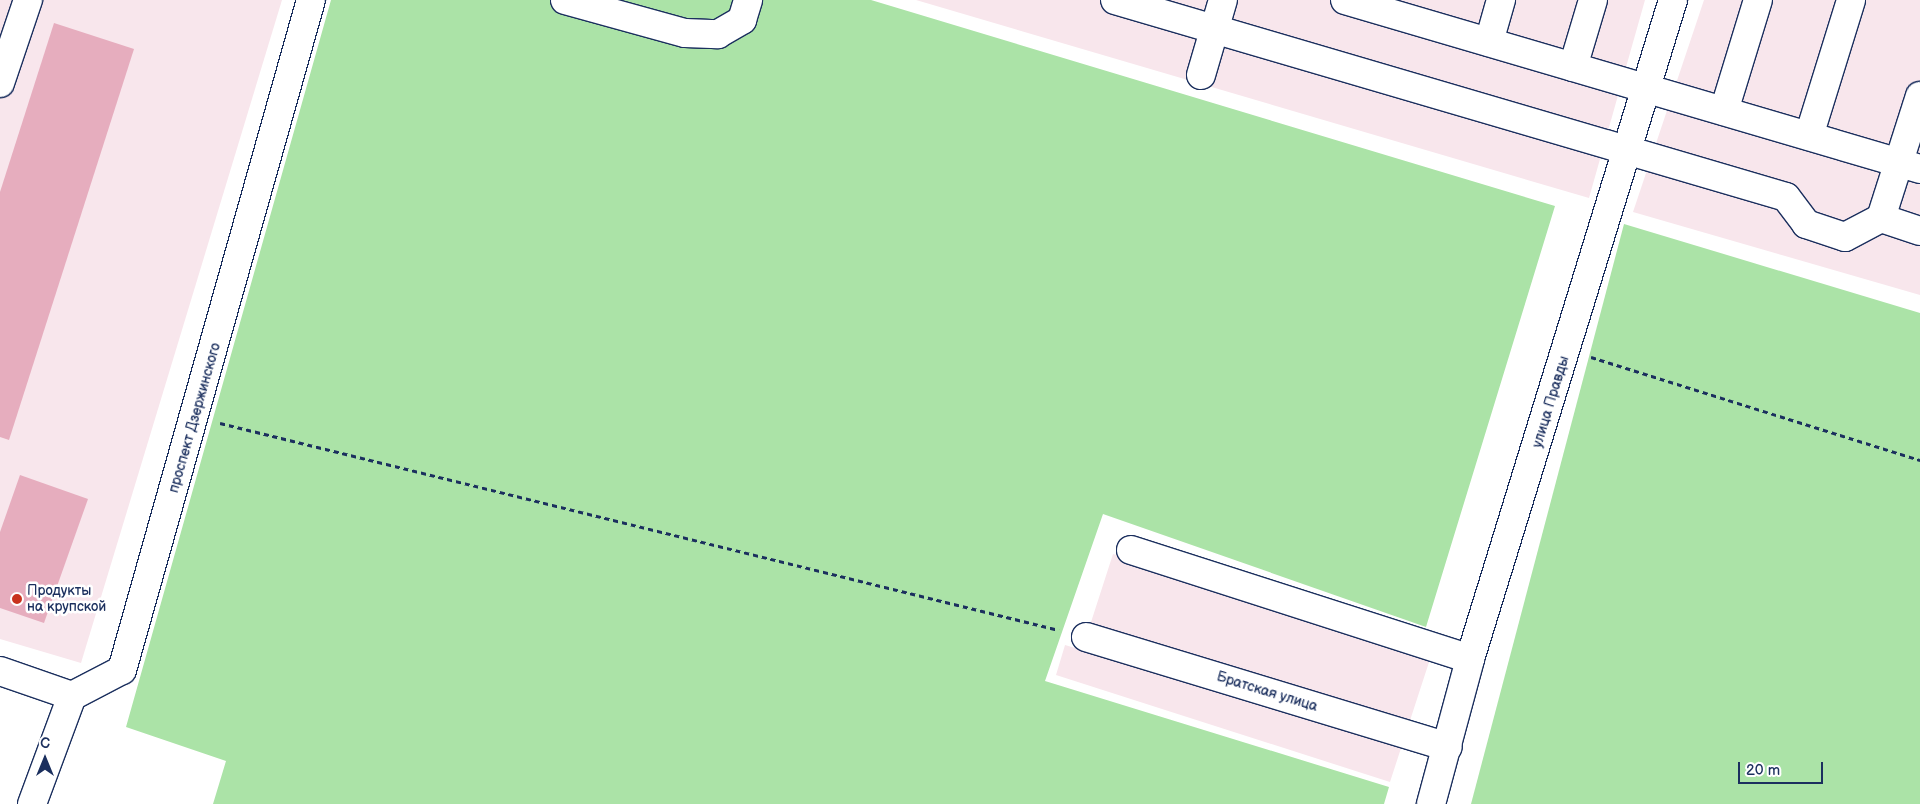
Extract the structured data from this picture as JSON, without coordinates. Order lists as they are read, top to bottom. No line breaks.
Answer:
{"streets":{"street":["улица Правды","проспект Дзержинского","Братская улица"]},"crossings":[["улица Правды","Братская улица"]],"places":["Продукты на крупской"],"scale_bar":"20 m","north":"top"}
